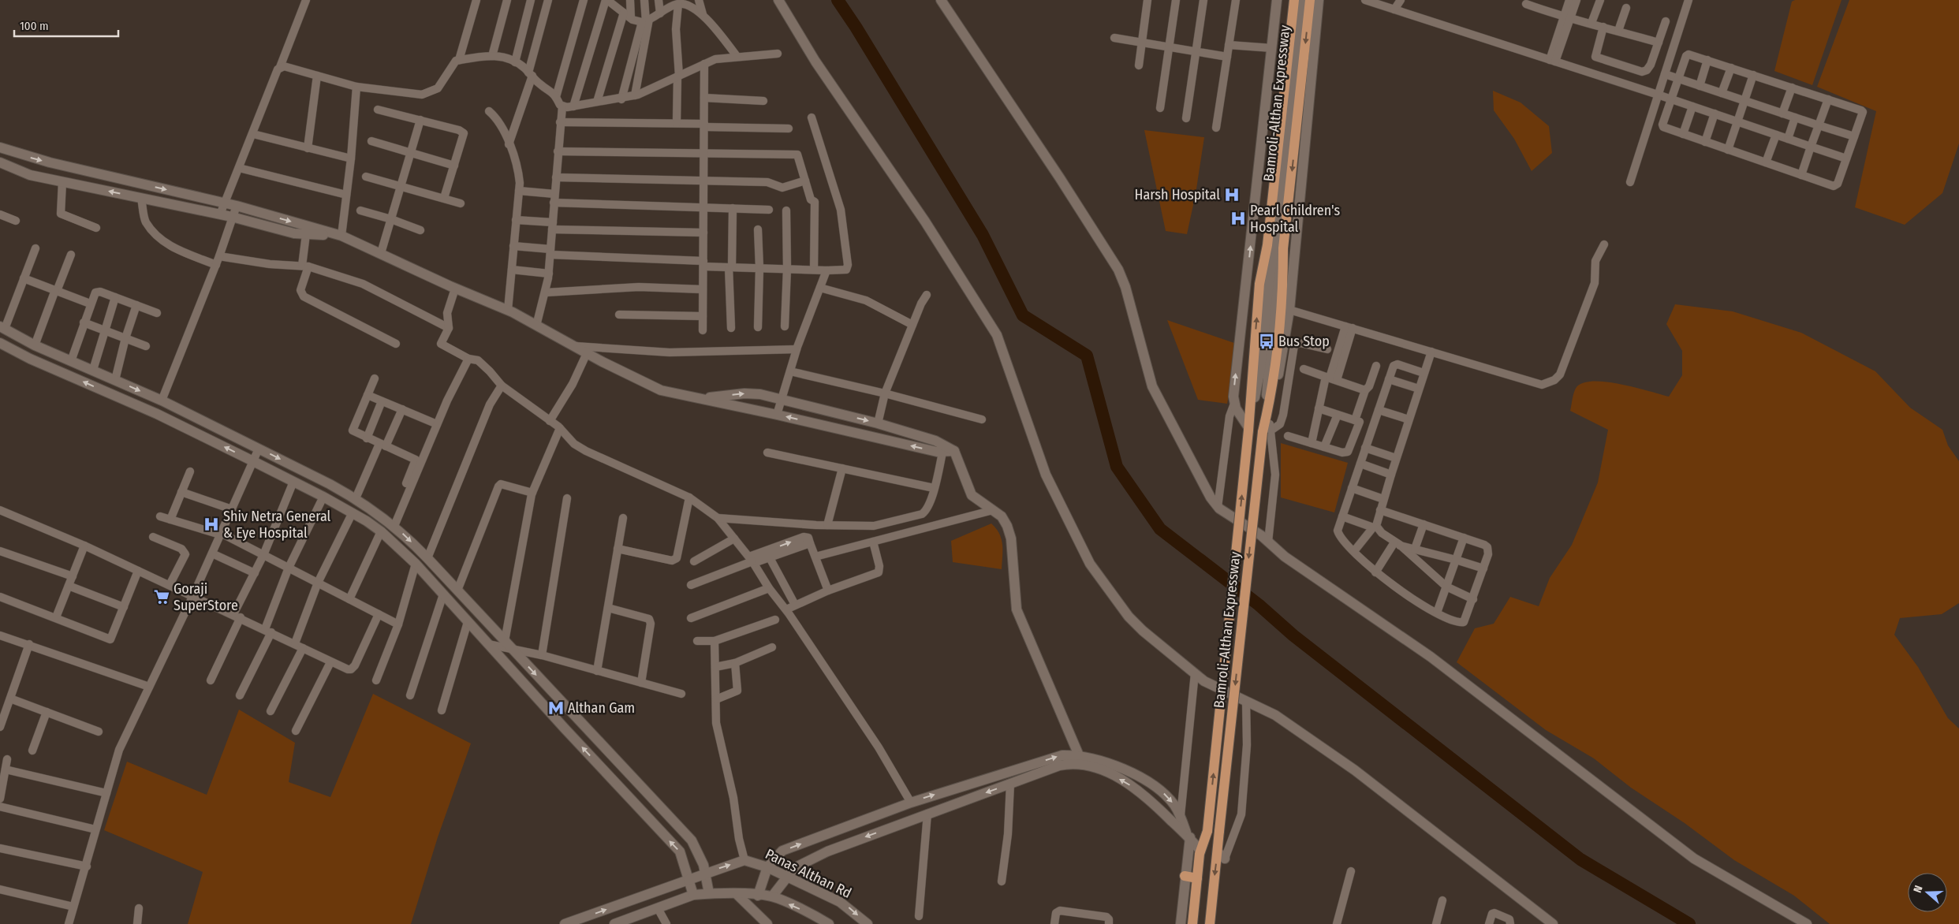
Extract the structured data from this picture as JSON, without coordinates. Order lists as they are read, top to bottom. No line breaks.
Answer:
{"streets":{"main road":["Bamroli-Althan Expressway"],"street":["Panas Althan Rd"]},"places":{"hospital":["Harsh Hospital","Pearl Children's Hospital","Shiv Netra General & Eye Hospital"],"bus stop":["Bus Stop"],"supermarket":["Goraji SuperStore"],"metro station":["Althan Gam"]},"scale_bar":"100 m","north":"left"}
